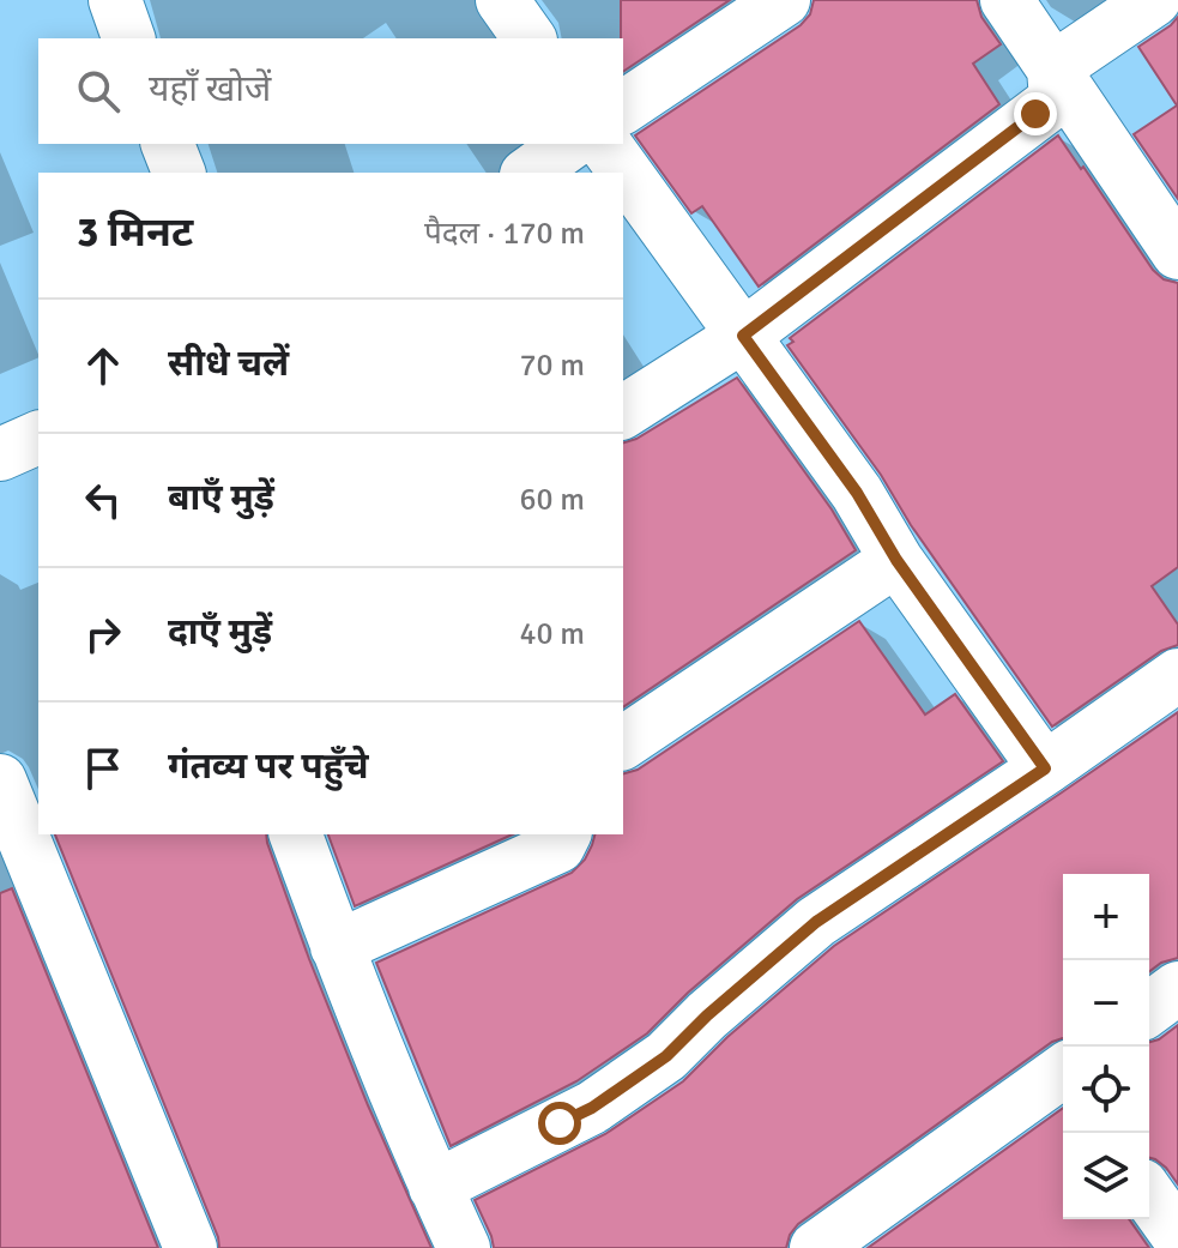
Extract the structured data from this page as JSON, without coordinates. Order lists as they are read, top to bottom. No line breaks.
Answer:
{"page":{"search":"यहाँ खोजें","heading":["3 मिनट","पैदल · 170 m"],"list":[["सीधे चलें","70 m"],["बाएँ मुड़ें","60 m"],["दाएँ मुड़ें","40 m"],"गंतव्य पर पहुँचे"],"map_buttons":["+","−"]}}
